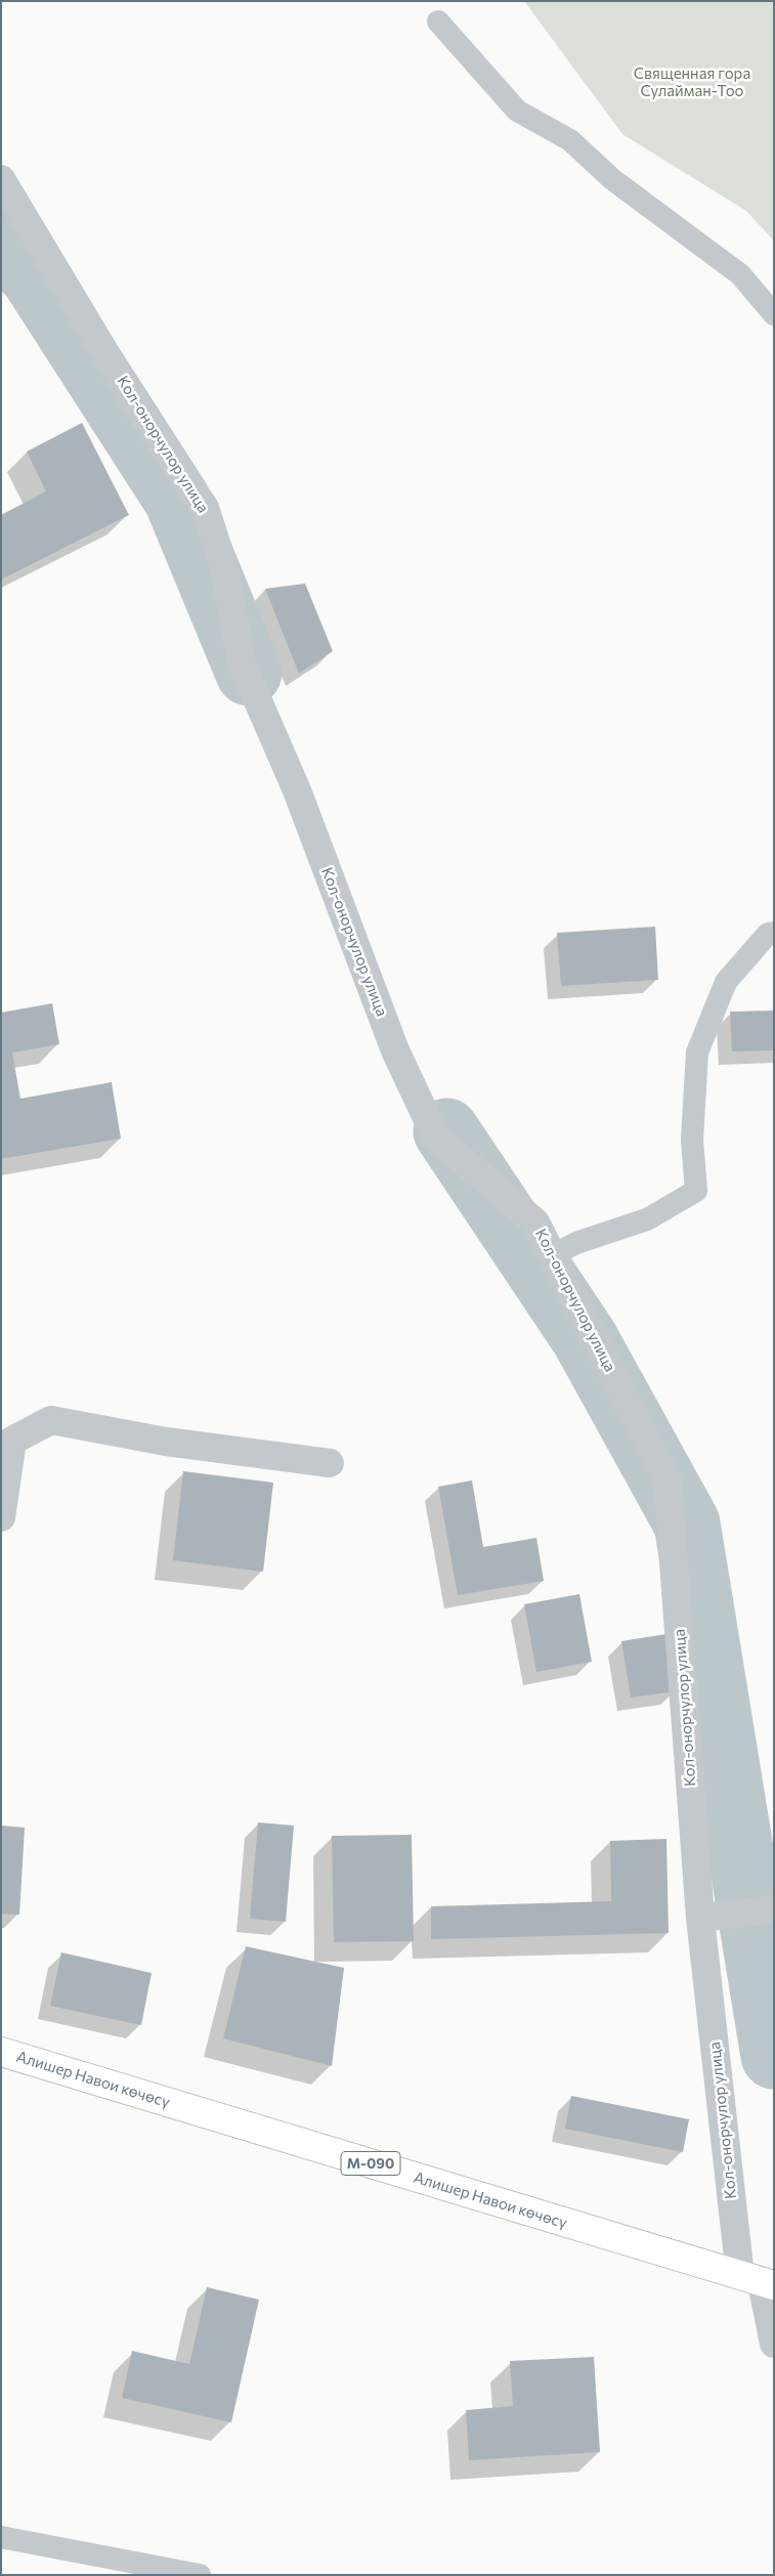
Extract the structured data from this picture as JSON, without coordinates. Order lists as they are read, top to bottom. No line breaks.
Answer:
{"streets":{"main road":["Алишер Навои көчөсү","М-090"],"street":["Кол-онорчулор улица"]},"crossings":[["Кол-онорчулор улица","Алишер Навои көчөсү"]],"parks":["Священная гора Сулайман-Тоо"]}
